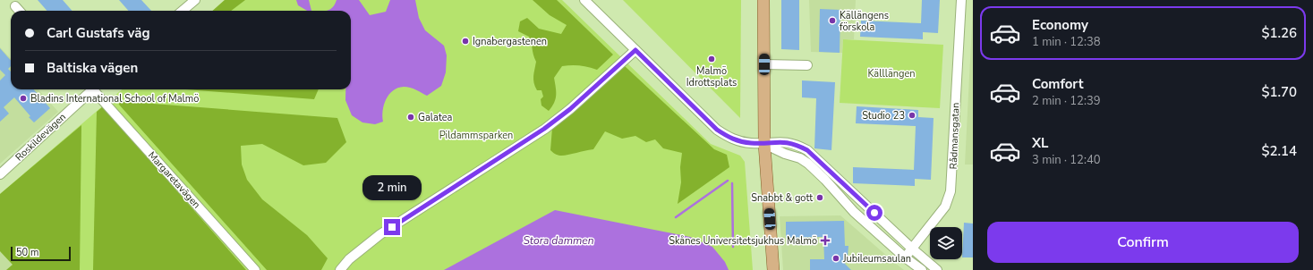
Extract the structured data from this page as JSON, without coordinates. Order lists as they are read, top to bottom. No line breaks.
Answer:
{"streets":{"street":["Rådmansgatan","Roskildevägen","Margaretavägen"]},"water":["Stora dammen"],"parks":["Källlängen","Pildammsparken"],"places":{"other":["Källängens förskola","Ignabergastenen","Malmö Idrottsplats","Bladins International School of Malmö","Studio 23","Galatea","Snabbt & gott","Jubileumsaulan"],"health":["Skånes Universitetsjukhus Malmö"]},"scale_bar":"50 m","page":{"list":[{"name":"Economy","note":"1 min · 12:38","value":"$1.26"},{"name":"Comfort","note":"2 min · 12:39","value":"$1.70"},{"name":"XL","note":"3 min · 12:40","value":"$2.14"}],"banner":["Carl Gustafs väg","Baltiska vägen"],"bubble":"2 min","buttons":"Confirm","scale":"50 m"}}
